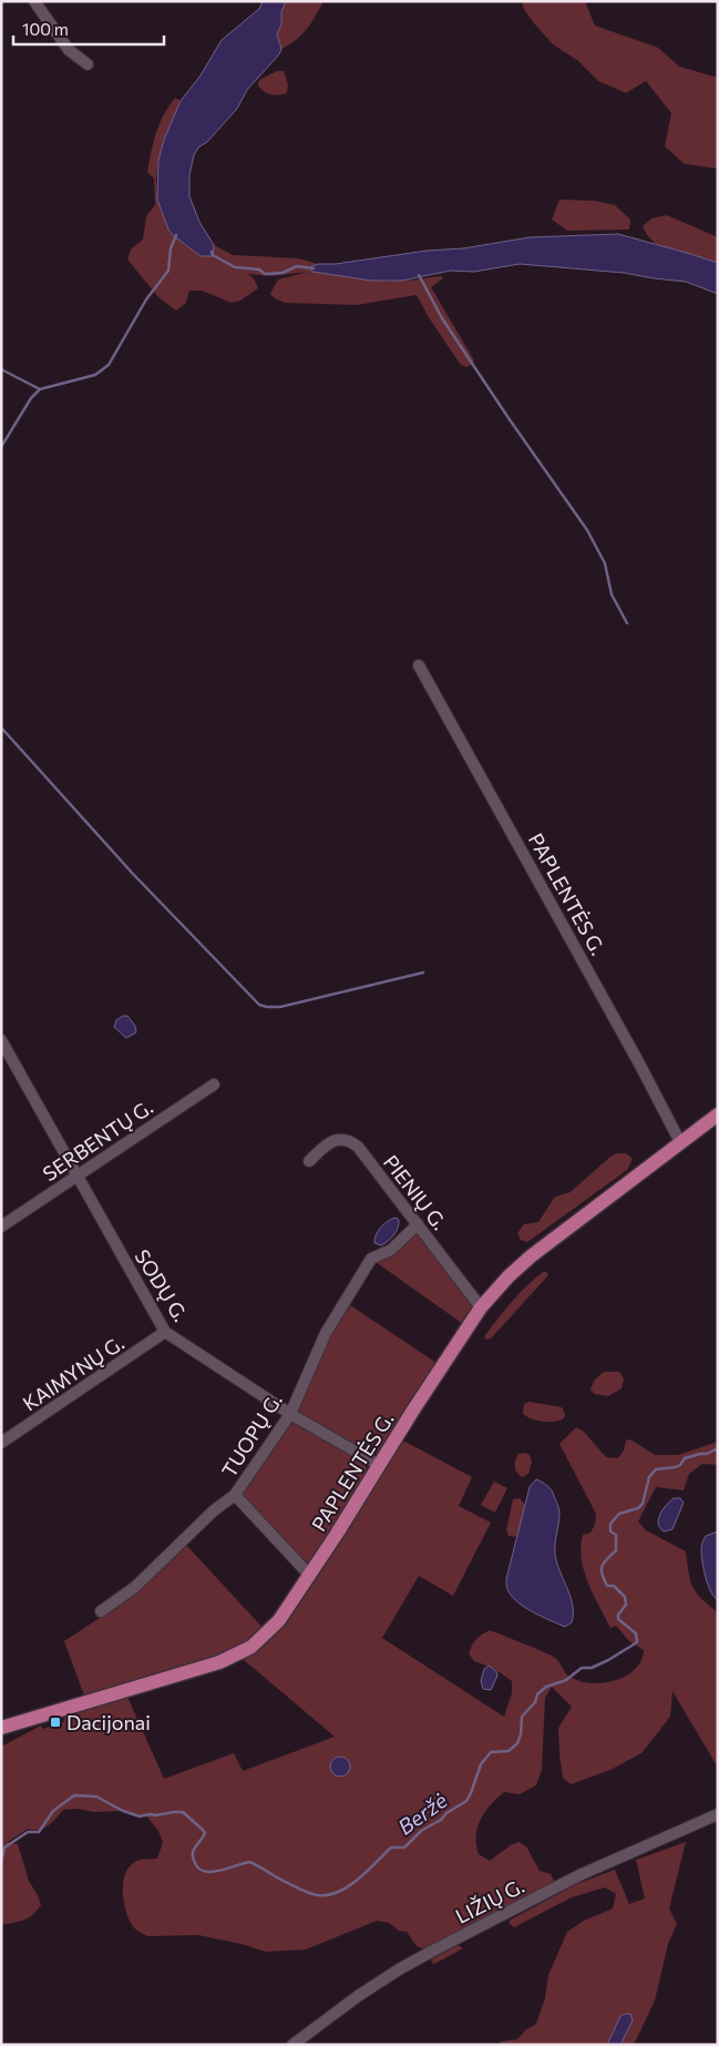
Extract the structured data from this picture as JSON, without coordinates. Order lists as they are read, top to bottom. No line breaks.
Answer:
{"streets":{"main road":["PAPLENTĖS G."],"street":["SERBENTŲ G.","PIENIŲ G.","SODŲ G.","KAIMYNŲ G.","TUOPŲ G.","LIŽIŲ G."]},"crossings":[["PAPLENTĖS G.","PIENIŲ G."],["PAPLENTĖS G.","SODŲ G."],["SERBENTŲ G.","SODŲ G."],["PIENIŲ G.","TUOPŲ G."],["SODŲ G.","KAIMYNŲ G."],["SODŲ G.","TUOPŲ G."]],"water":["Beržė"],"places":{"transit":["Dacijonai"]},"scale_bar":"100 m"}
